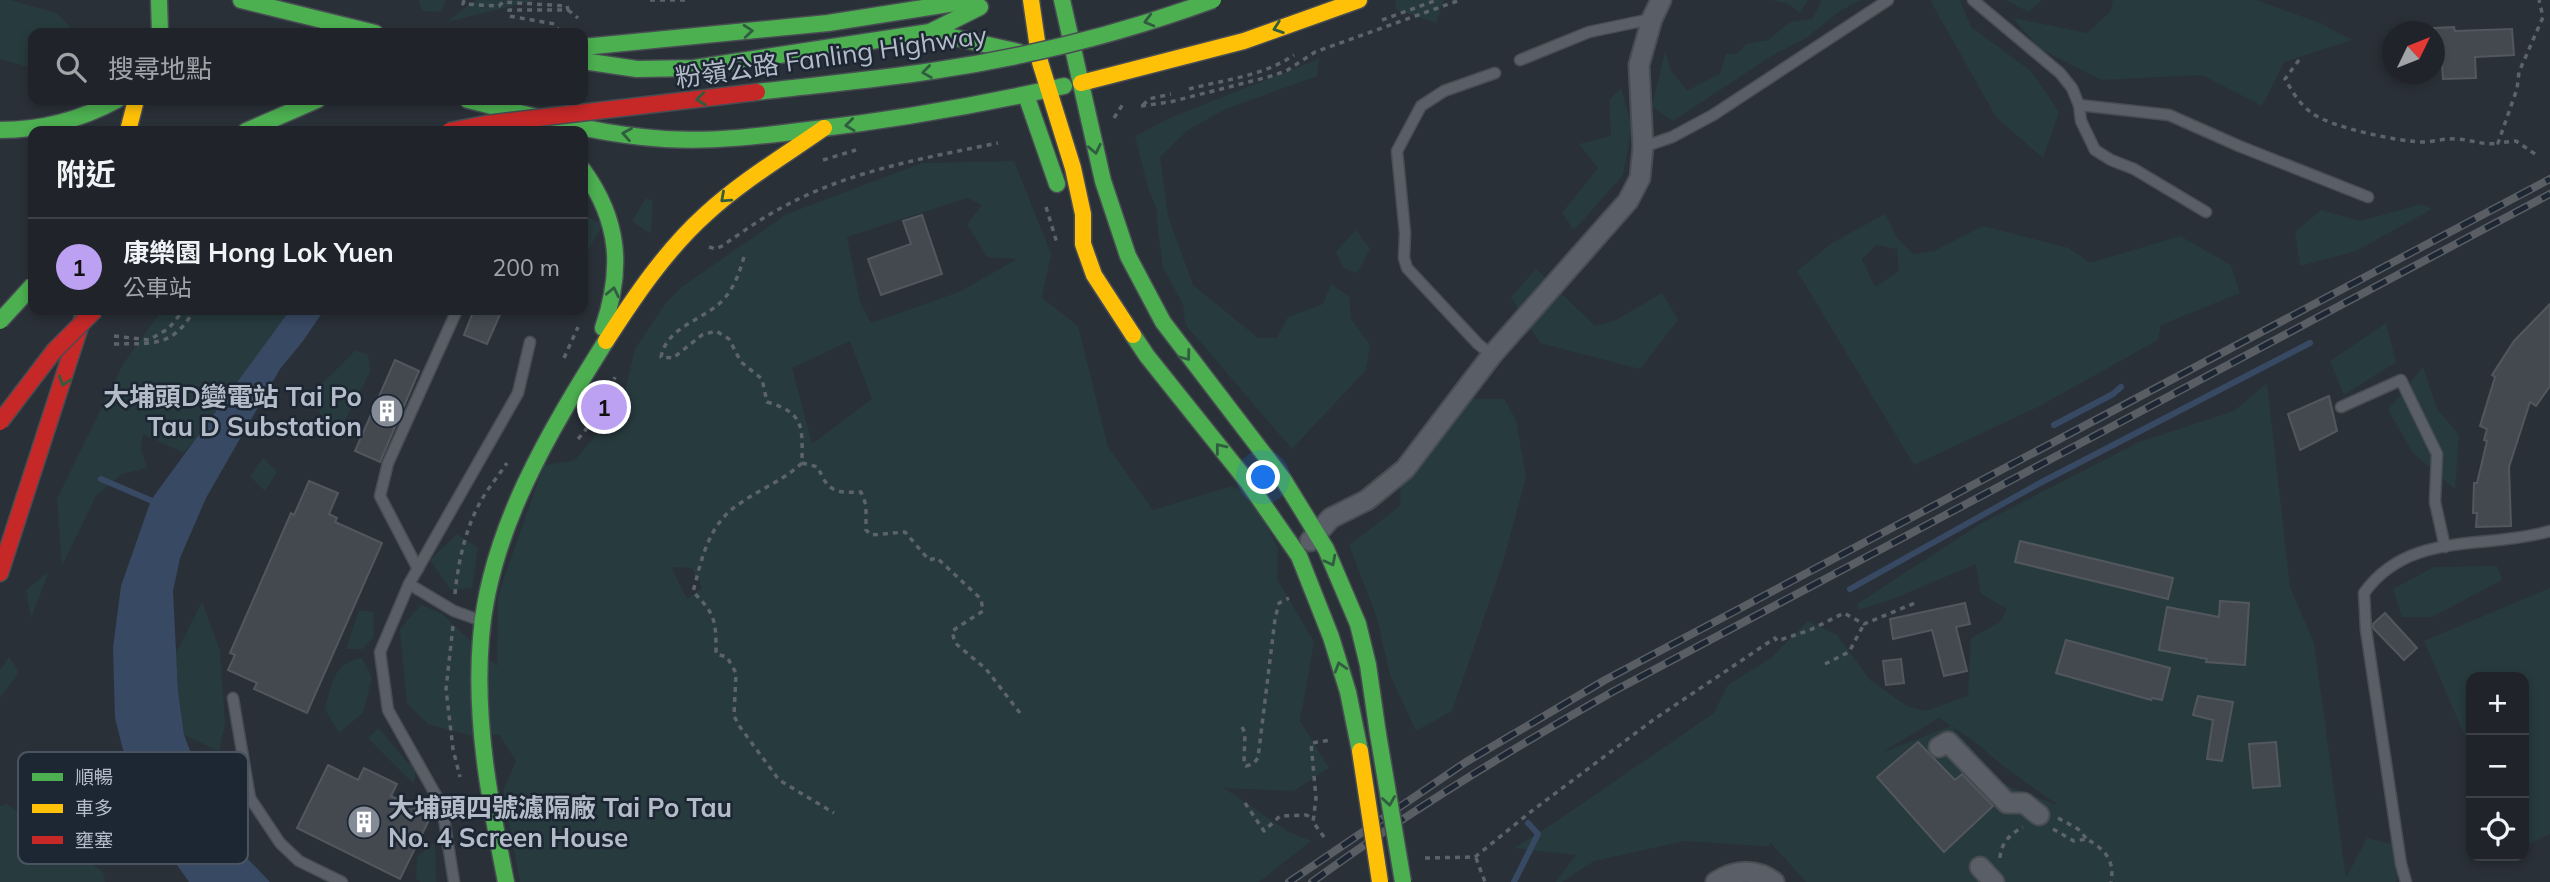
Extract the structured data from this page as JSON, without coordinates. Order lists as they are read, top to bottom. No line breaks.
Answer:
{"streets":{"main road":["粉嶺公路 Fanling Highway"]},"places":{"building":["大埔頭D變電站 Tai Po Tau D Substation","大埔頭四號濾隔廠 Tai Po Tau No. 4 Screen House"]},"legend":["順暢","車多","壅塞"],"north":"top right","page":{"search":"搜尋地點","heading":"附近","list":[{"mark":"1","name":"康樂園 Hong Lok Yuen","note":"公車站","value":"200 m"}],"pins":"1","map_buttons":["+","−"]}}
